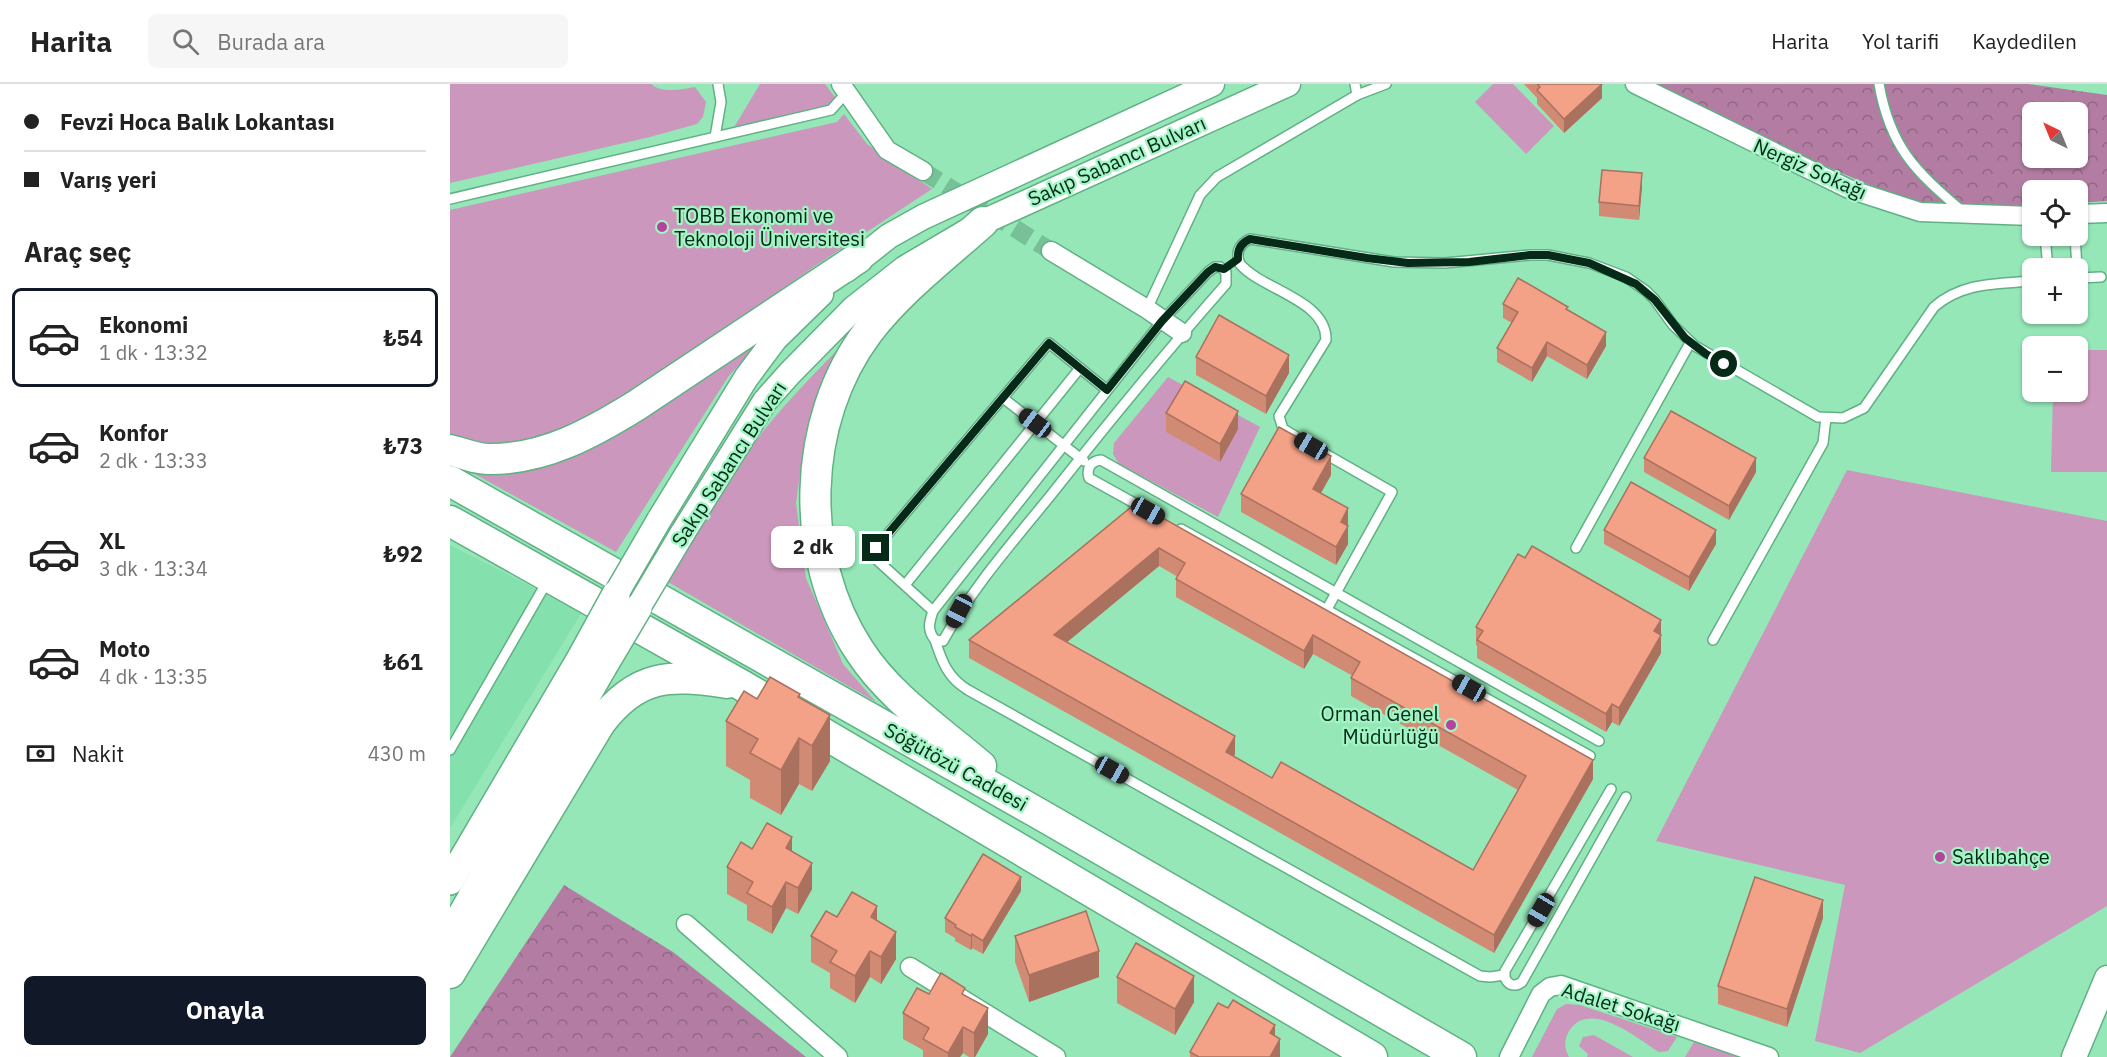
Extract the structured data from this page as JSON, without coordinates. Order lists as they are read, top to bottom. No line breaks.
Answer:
{"streets":{"main road":["Sakıp Sabancı Bulvarı","Söğütözü Caddesi"],"street":["Nergiz Sokağı","Adalet Sokağı"]},"places":["TOBB Ekonomi ve Teknoloji Üniversitesi","Orman Genel Müdürlüğü","Saklıbahçe"],"north":"top left","page":{"header":"Harita","search":"Burada ara","nav":["Harita","Yol tarifi","Kaydedilen"],"banner":["Fevzi Hoca Balık Lokantası","Varış yeri"],"map_buttons":["+","−"],"heading":"Araç seç","list":[{"name":"Ekonomi","note":"1 dk · 13:32","value":"₺54"},{"name":"Konfor","note":"2 dk · 13:33","value":"₺73"},{"name":"XL","note":"3 dk · 13:34","value":"₺92"},{"name":"Moto","note":"4 dk · 13:35","value":"₺61"}],"bubble":"2 dk","pay":["Nakit","430 m"],"buttons":"Onayla"}}
